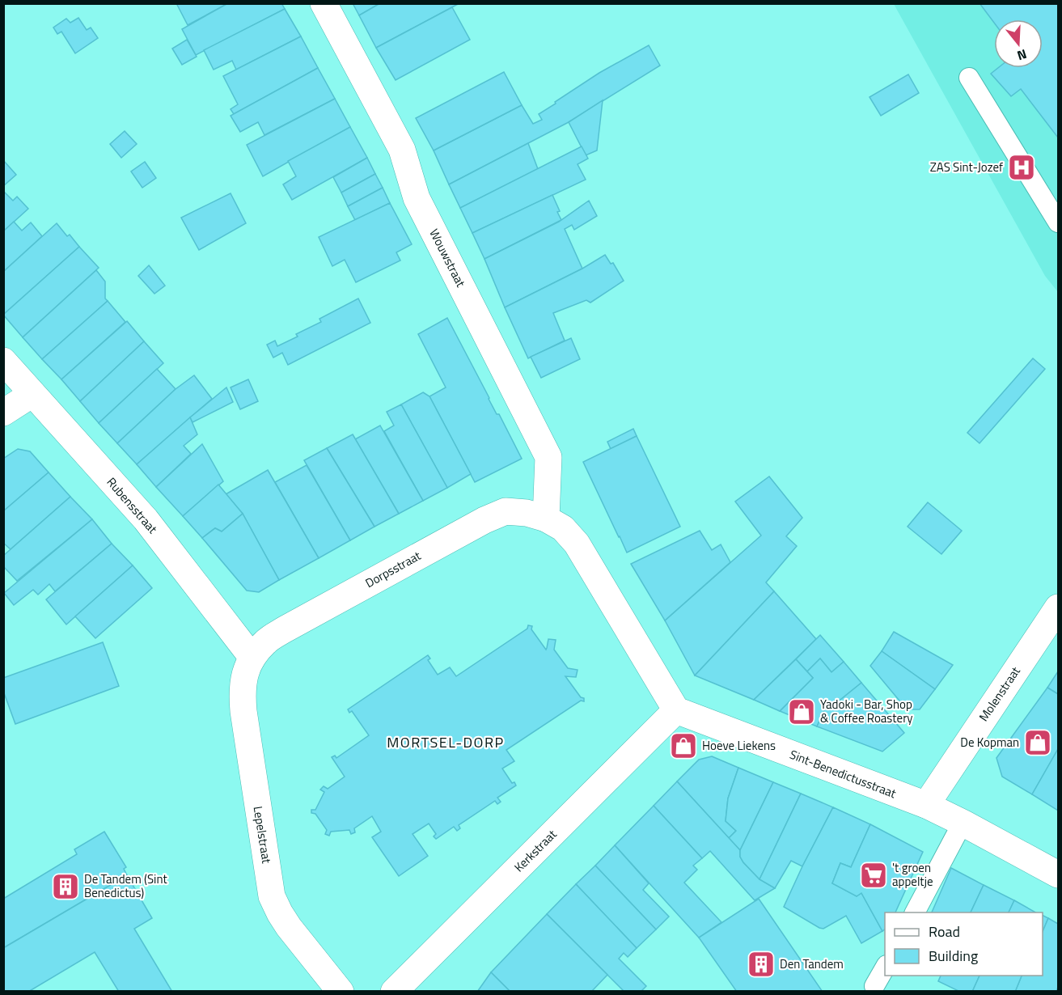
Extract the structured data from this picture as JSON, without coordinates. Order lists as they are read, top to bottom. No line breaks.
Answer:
{"streets":{"street":["Wouwstraat","Rubensstraat","Dorpsstraat","Molenstraat","Sint-Benedictusstraat","Lepelstraat","Kerkstraat"]},"crossings":[["Wouwstraat","Dorpsstraat"],["Rubensstraat","Dorpsstraat"],["Rubensstraat","Lepelstraat"],["Dorpsstraat","Lepelstraat"],["Molenstraat","Sint-Benedictusstraat"],["Sint-Benedictusstraat","Kerkstraat"]],"districts":["MORTSEL-DORP"],"places":{"hospital":["ZAS Sint-Jozef"],"shop":["Yadoki - Bar, Shop & Coffee Roastery","De Kopman","Hoeve Liekens"],"supermarket":["'t groen appeltje"],"building":["De Tandem (Sint Benedictus)","Den Tandem"]},"legend":["Road","Building"],"north":"bottom"}
